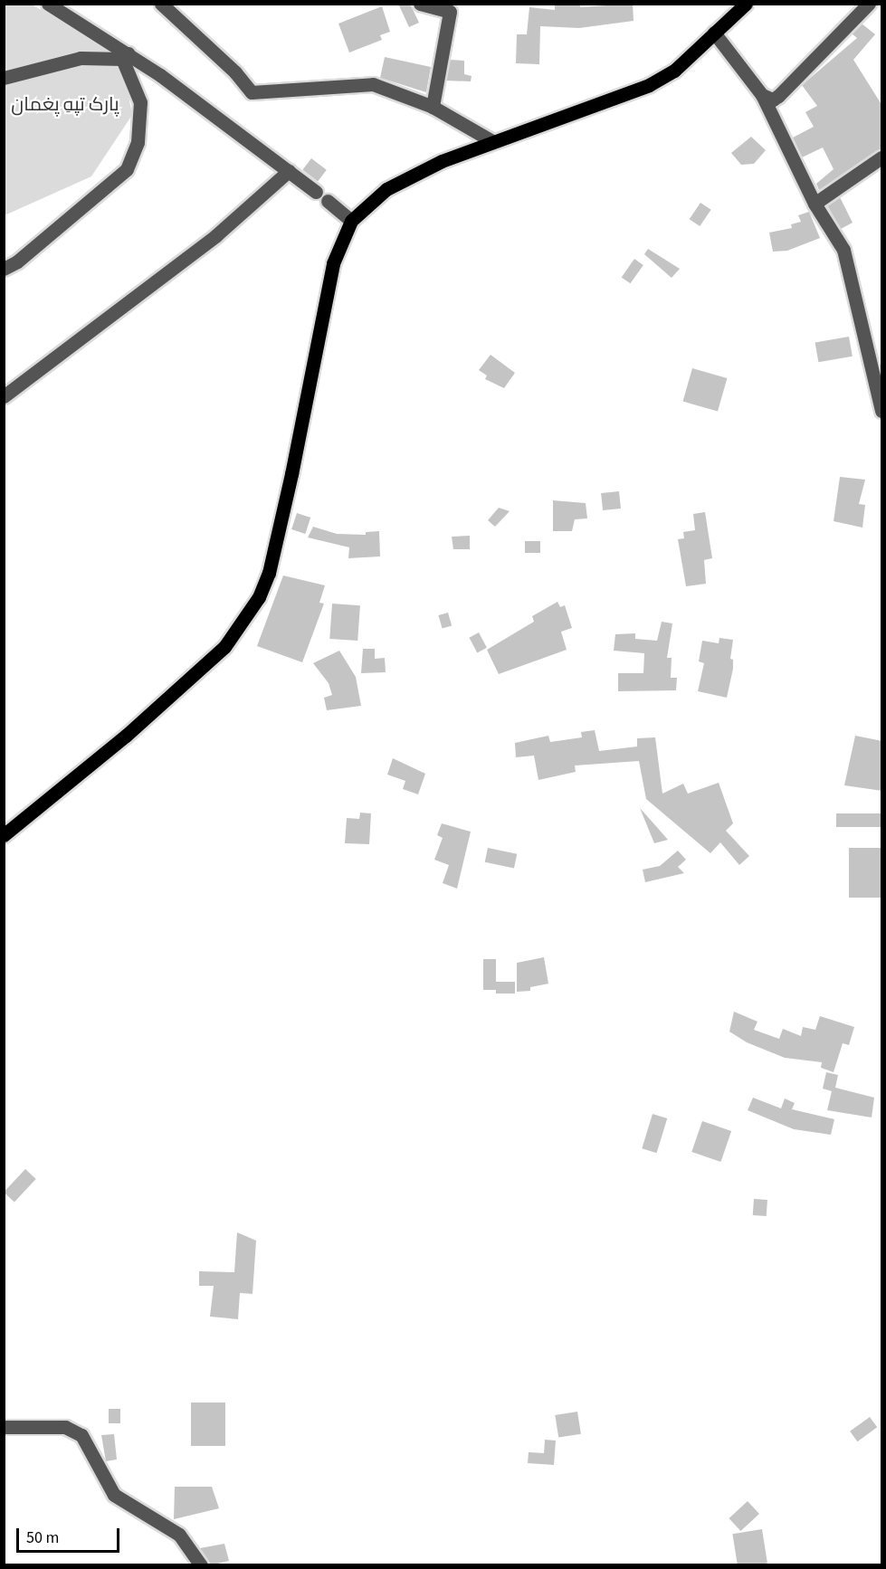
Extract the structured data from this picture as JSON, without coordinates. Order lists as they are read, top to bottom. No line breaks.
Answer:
{"parks":["پارک تپهِ پغمان"],"scale_bar":"50 m"}
